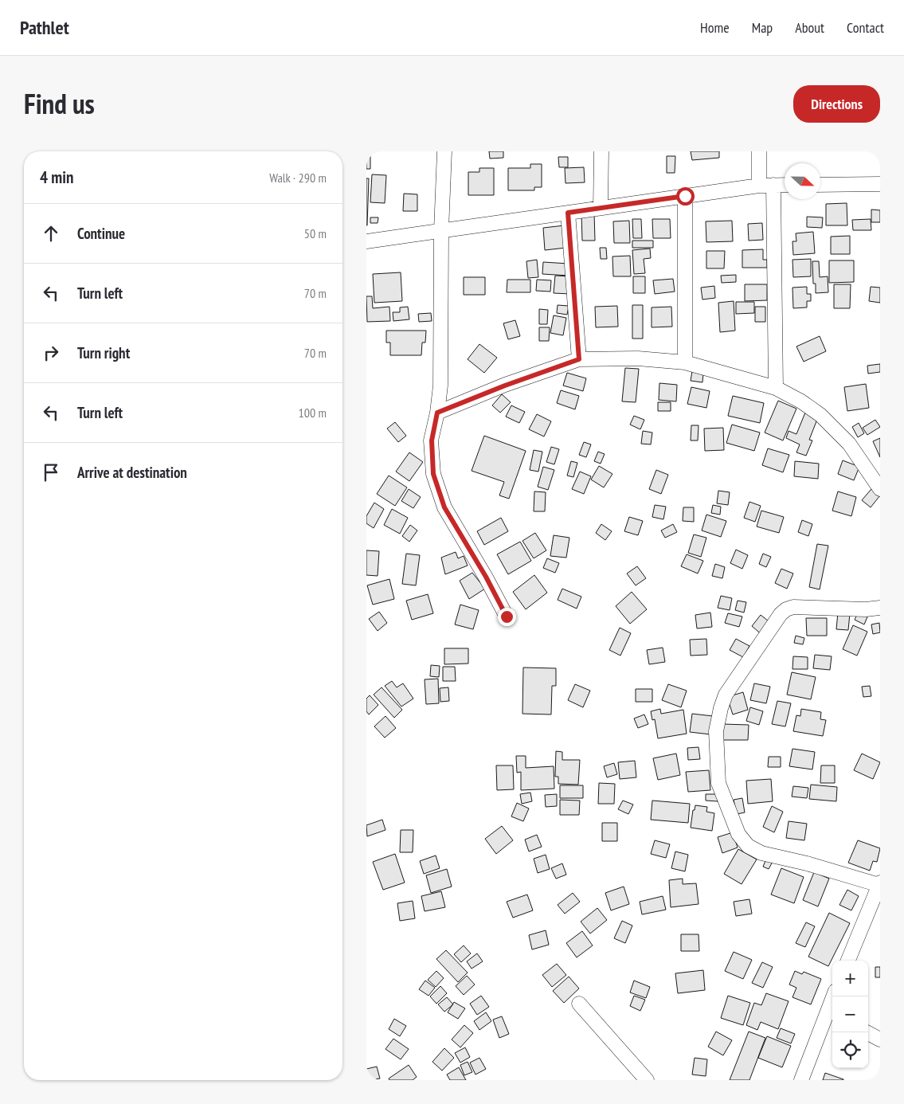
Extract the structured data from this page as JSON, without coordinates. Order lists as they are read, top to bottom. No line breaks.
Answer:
{"north":"right","page":{"header":"Pathlet","nav":["Home","Map","About","Contact"],"title":"Find us","buttons":"Directions","heading":["4 min","Walk · 290 m"],"list":[["Continue","50 m"],["Turn left","70 m"],["Turn right","70 m"],["Turn left","100 m"],"Arrive at destination"],"map_buttons":["+","−"]}}
